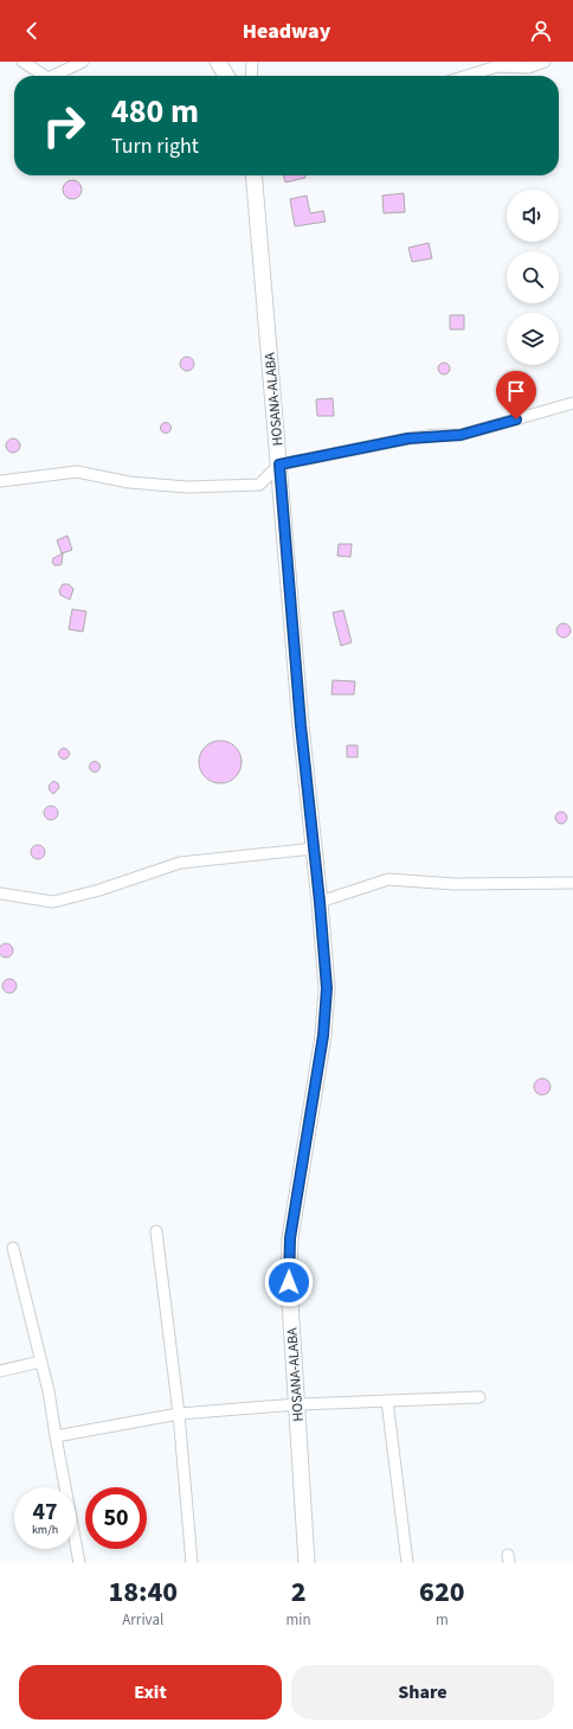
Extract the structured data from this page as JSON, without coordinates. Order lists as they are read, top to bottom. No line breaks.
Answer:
{"streets":{"main road":["HOSANA-ALABA"]},"page":{"header":"Headway","turn":["480 m","Turn right"],"speed":"47 km/h","limit":"50","eta":["18:40","Arrival","2","min","620","m"],"buttons":["Exit","Share"]}}
